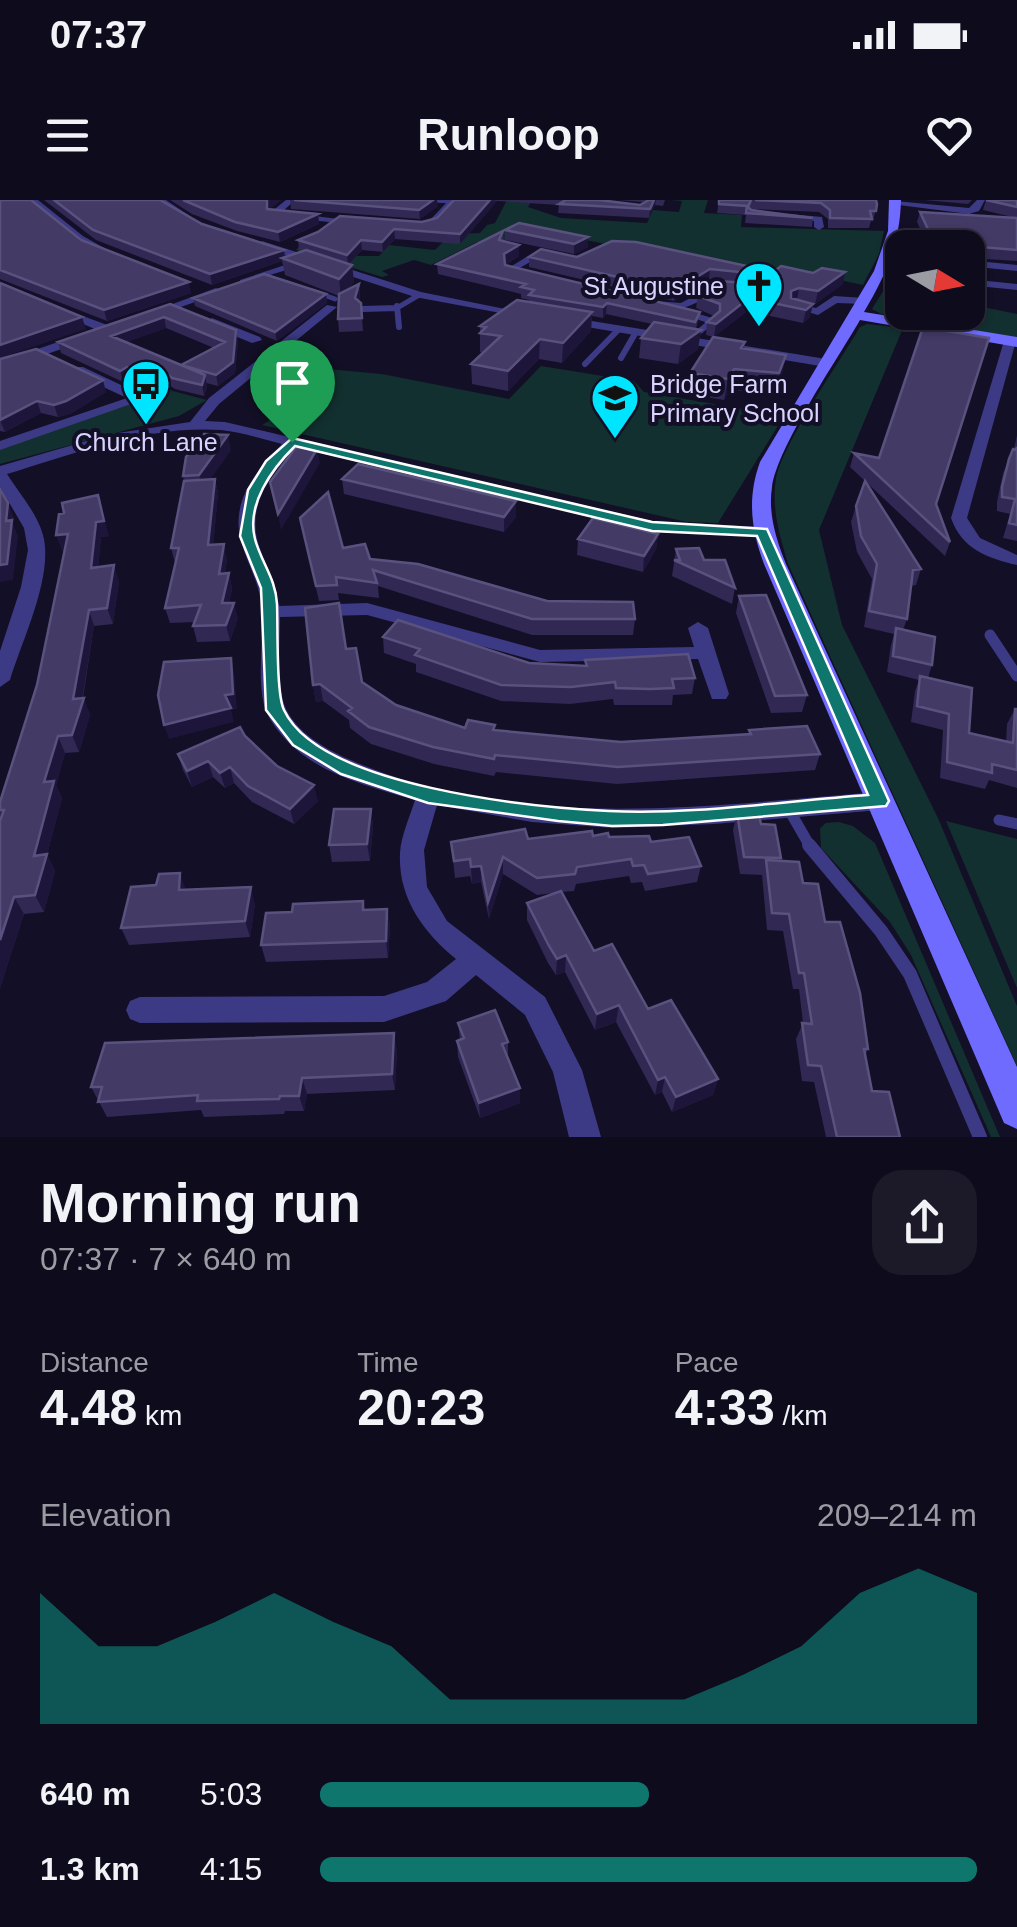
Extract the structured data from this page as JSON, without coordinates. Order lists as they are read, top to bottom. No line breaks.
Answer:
{"places":{"church":["St Augustine"],"bus stop":["Church Lane"],"school or university":["Bridge Farm Primary School"]},"north":"right","page":{"status":"07:37","header":"Runloop","heading":["Morning run","07:37 · 7 × 640 m"],"stats":[["Distance","4.48 km"],["Time","20:23"],["Pace","4:33 /km"]],"chart":["Elevation","209–214 m"],"list":[{"name":"640 m","note":"5:03"},{"name":"1.3 km","note":"4:15"}]}}
